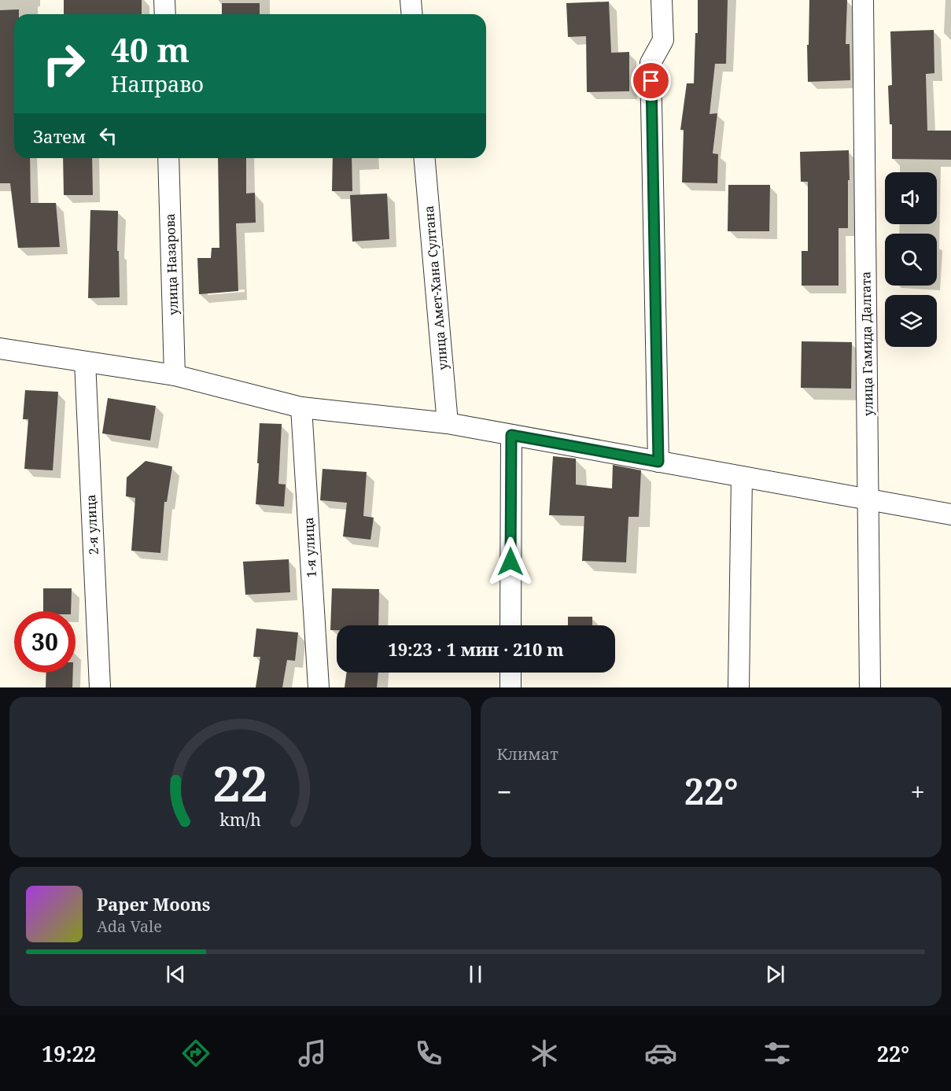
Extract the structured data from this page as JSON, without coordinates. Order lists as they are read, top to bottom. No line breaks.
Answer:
{"streets":{"street":["улица Назарова","улица Амет-Хана Султана","улица Гамида Далгата","2-я улица","1-я улица"]},"page":{"turn":["40 m","Направо"],"then":"Затем","limit":"30","trip":"19:23 · 1 мин · 210 m","tile":"Климат","heat":["−","22°","+"],"song":["Paper Moons","Ada Vale"],"tabs":["19:22","22°"],"gauge":["22","km/h"]}}
